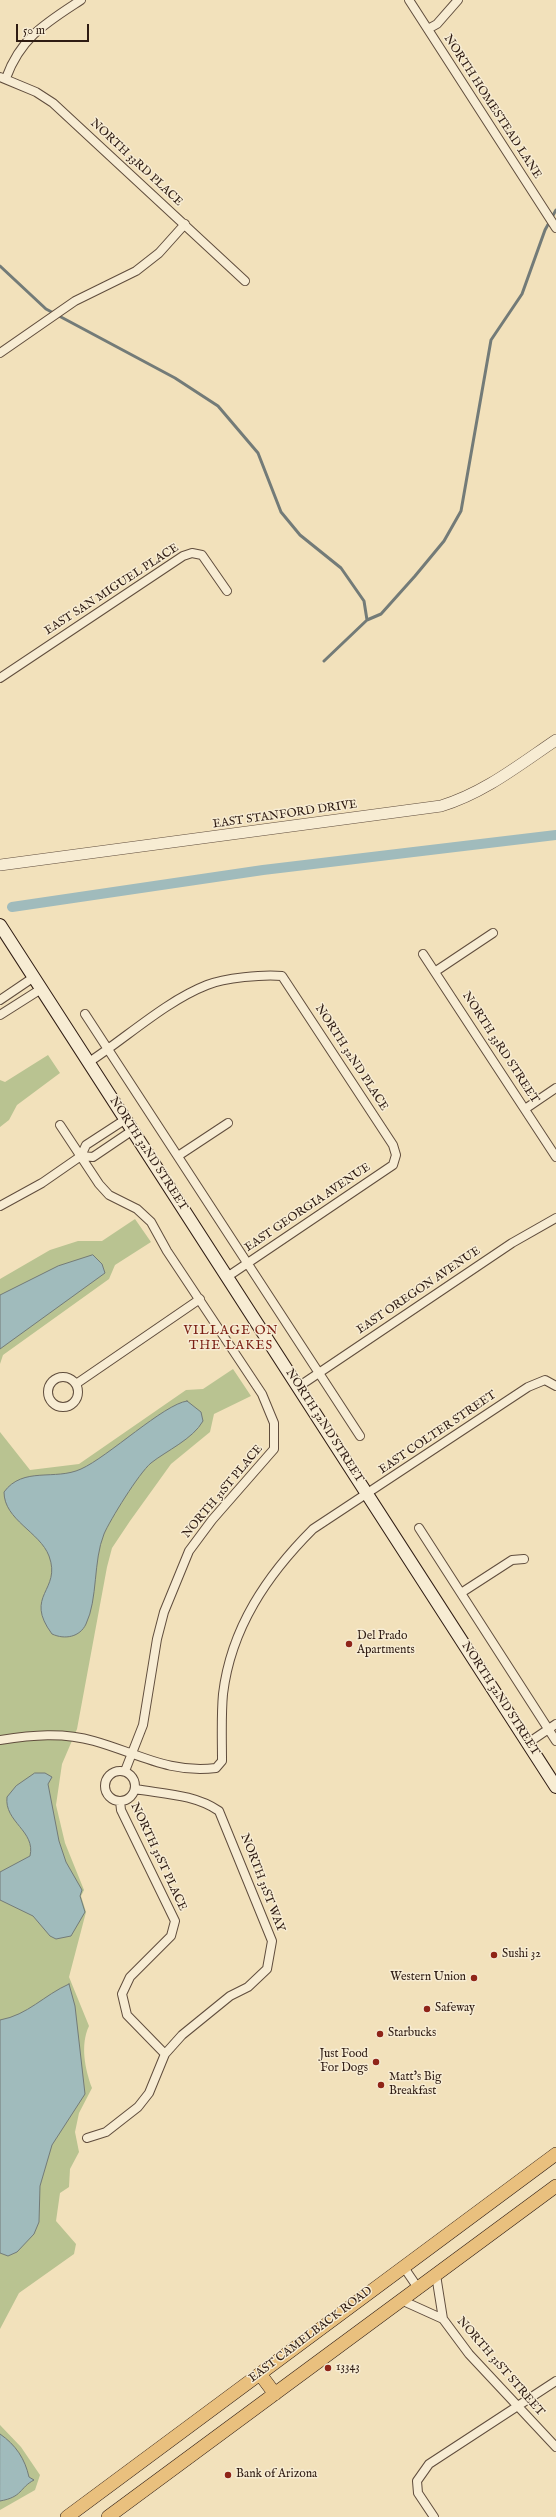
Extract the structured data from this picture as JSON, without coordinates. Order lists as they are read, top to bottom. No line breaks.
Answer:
{"streets":{"main road":["NORTH 32ND STREET","EAST CAMELBACK ROAD"],"street":["NORTH HOMESTEAD LANE","NORTH 33RD PLACE","EAST SAN MIGUEL PLACE","EAST STANFORD DRIVE","NORTH 33RD STREET","NORTH 32ND PLACE","EAST GEORGIA AVENUE","EAST OREGON AVENUE","EAST COLTER STREET","NORTH 31ST PLACE","NORTH 31ST WAY","NORTH 31ST STREET"]},"crossings":[["NORTH 32ND PLACE","NORTH 32ND STREET"],["NORTH 32ND PLACE","EAST GEORGIA AVENUE"],["NORTH 32ND STREET","EAST GEORGIA AVENUE"],["NORTH 32ND STREET","EAST OREGON AVENUE"],["NORTH 32ND STREET","EAST COLTER STREET"],["EAST COLTER STREET","NORTH 31ST PLACE"],["NORTH 31ST PLACE","NORTH 31ST WAY"],["EAST CAMELBACK ROAD","NORTH 31ST STREET"]],"districts":["VILLAGE ON THE LAKES"],"places":["Del Prado Apartments","Sushi 32","Western Union","Safeway","Starbucks","Just Food For Dogs","Matt's Big Breakfast","13343","Bank of Arizona"],"scale_bar":"50 m"}
